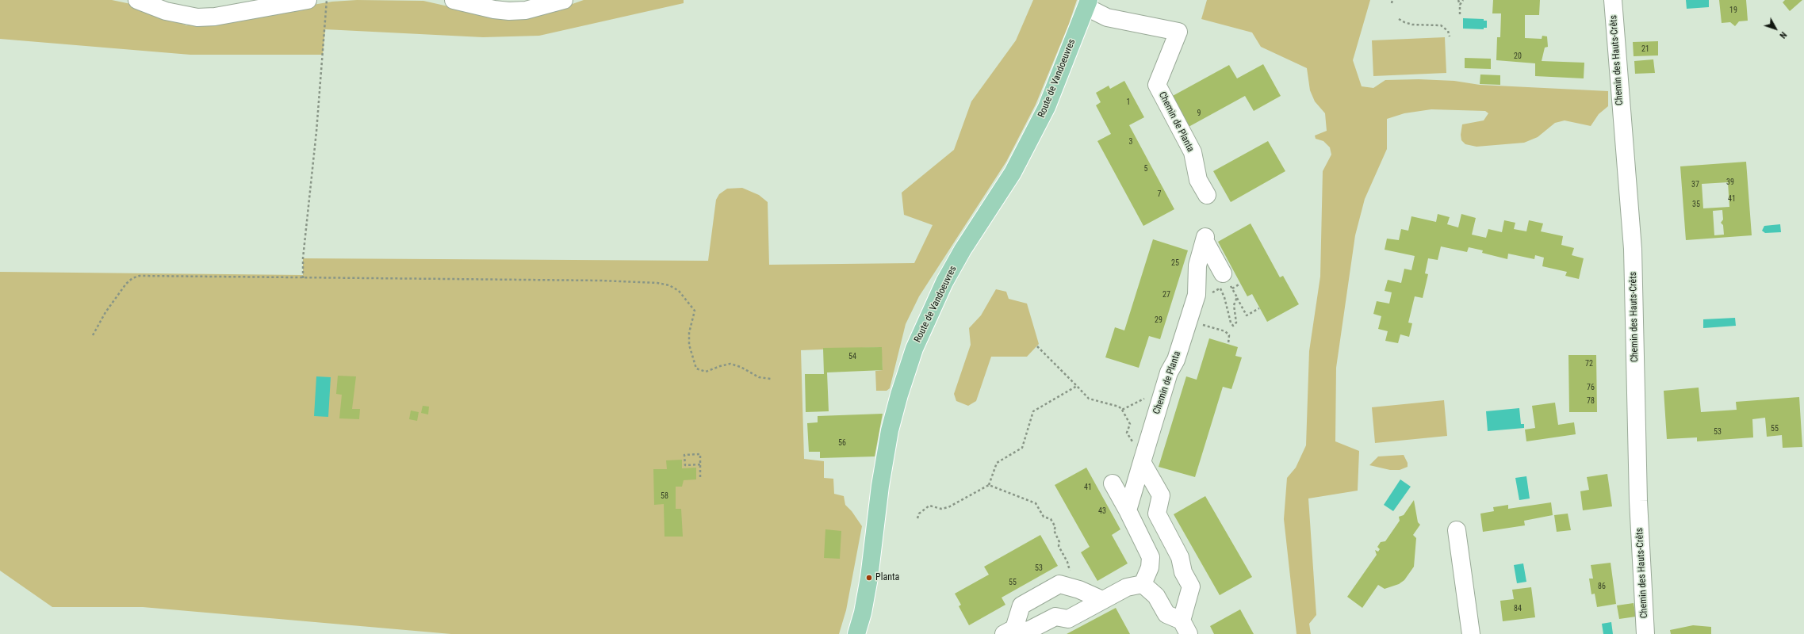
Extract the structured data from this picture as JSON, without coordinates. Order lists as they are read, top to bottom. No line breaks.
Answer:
{"streets":{"main road":["Route de Vandoeuvres"],"street":["Chemin des Hauts-Crêts","Chemin de Planta"]},"crossings":[["Route de Vandoeuvres","Chemin de Planta"]],"places":["Planta"],"house_numbers":["19","21","20","1","9","3","5","39","37","7","41","35","25","27","29","54","72","76","78","55","53","56","41","58","43","53","55","86","84"],"north":"bottom right"}
